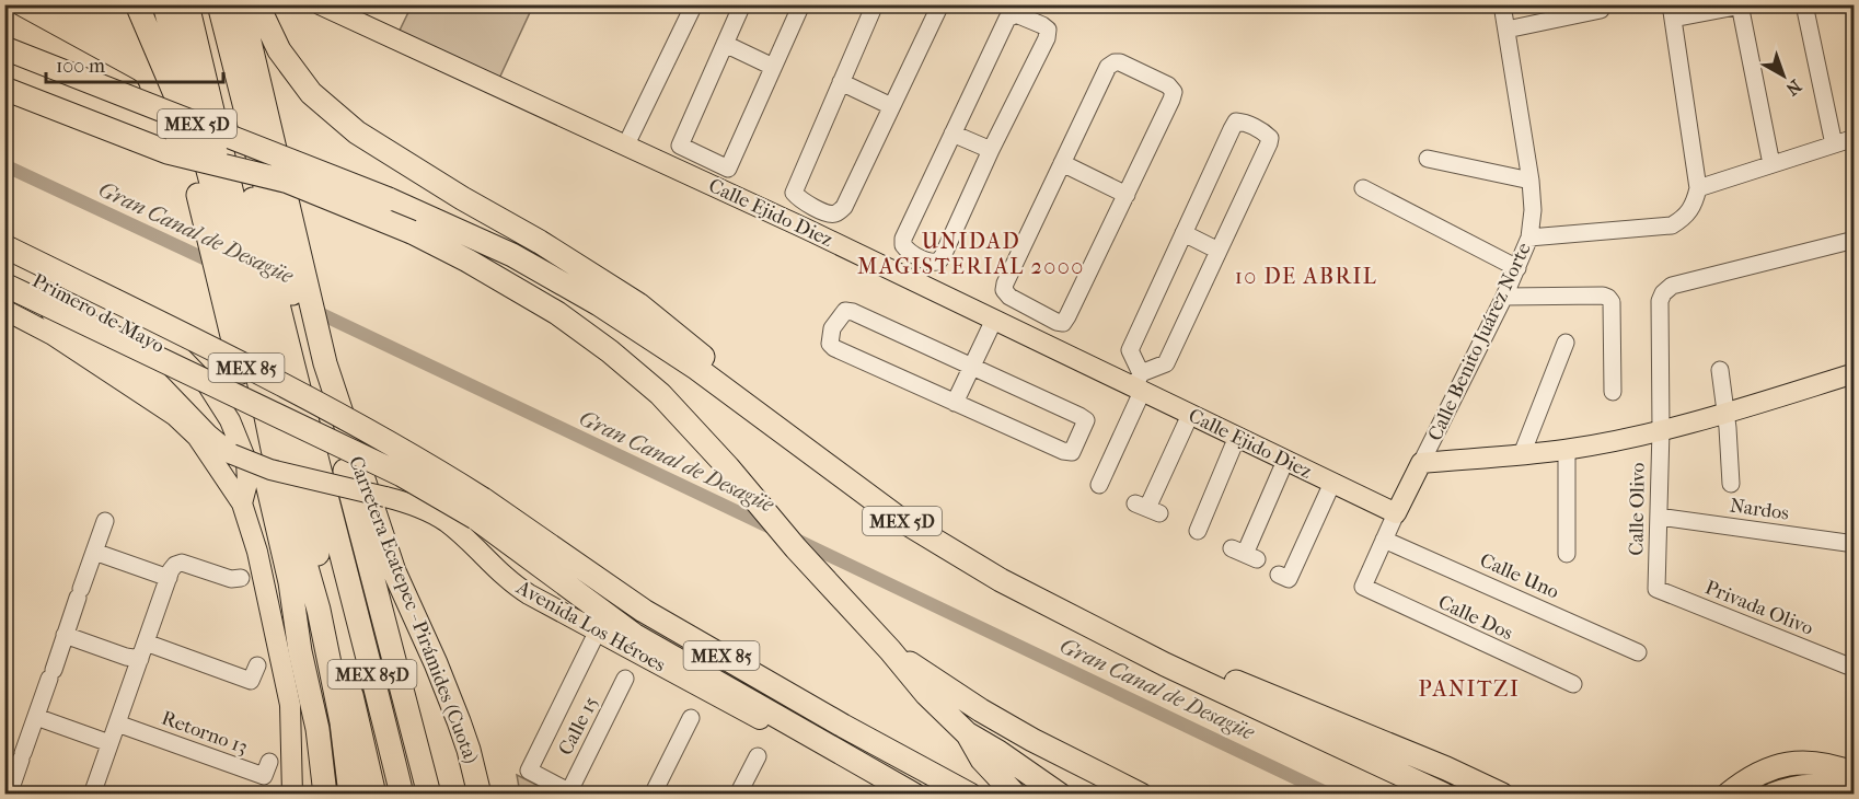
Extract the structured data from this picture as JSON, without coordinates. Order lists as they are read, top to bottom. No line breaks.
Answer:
{"streets":{"highway":["MEX 5D","MEX 85","Carretera Ecatepec - Pirámides (Cuota)","MEX 85D"],"main road":["Calle Ejido Diez","Primero de Mayo","Calle Benito Juárez Norte","Avenida Los Héroes"],"street":["Calle Olivo","Nardos","Calle Uno","Privada Olivo","Calle Dos","Calle 15","Retorno 13"]},"crossings":[["MEX 5D","Carretera Ecatepec - Pirámides (Cuota)"],["Calle Ejido Diez","Calle Benito Juárez Norte"],["Calle Benito Juárez Norte","Calle Uno"],["Calle Benito Juárez Norte","Calle Dos"],["Calle Olivo","Nardos"],["Calle Olivo","Privada Olivo"],["Carretera Ecatepec - Pirámides (Cuota)","MEX 85D"]],"districts":["UNIDAD MAGISTERIAL 2000","10 DE ABRIL","PANITZI"],"water":["Gran Canal de Desagüe"],"scale_bar":"100 m","north":"bottom right"}
